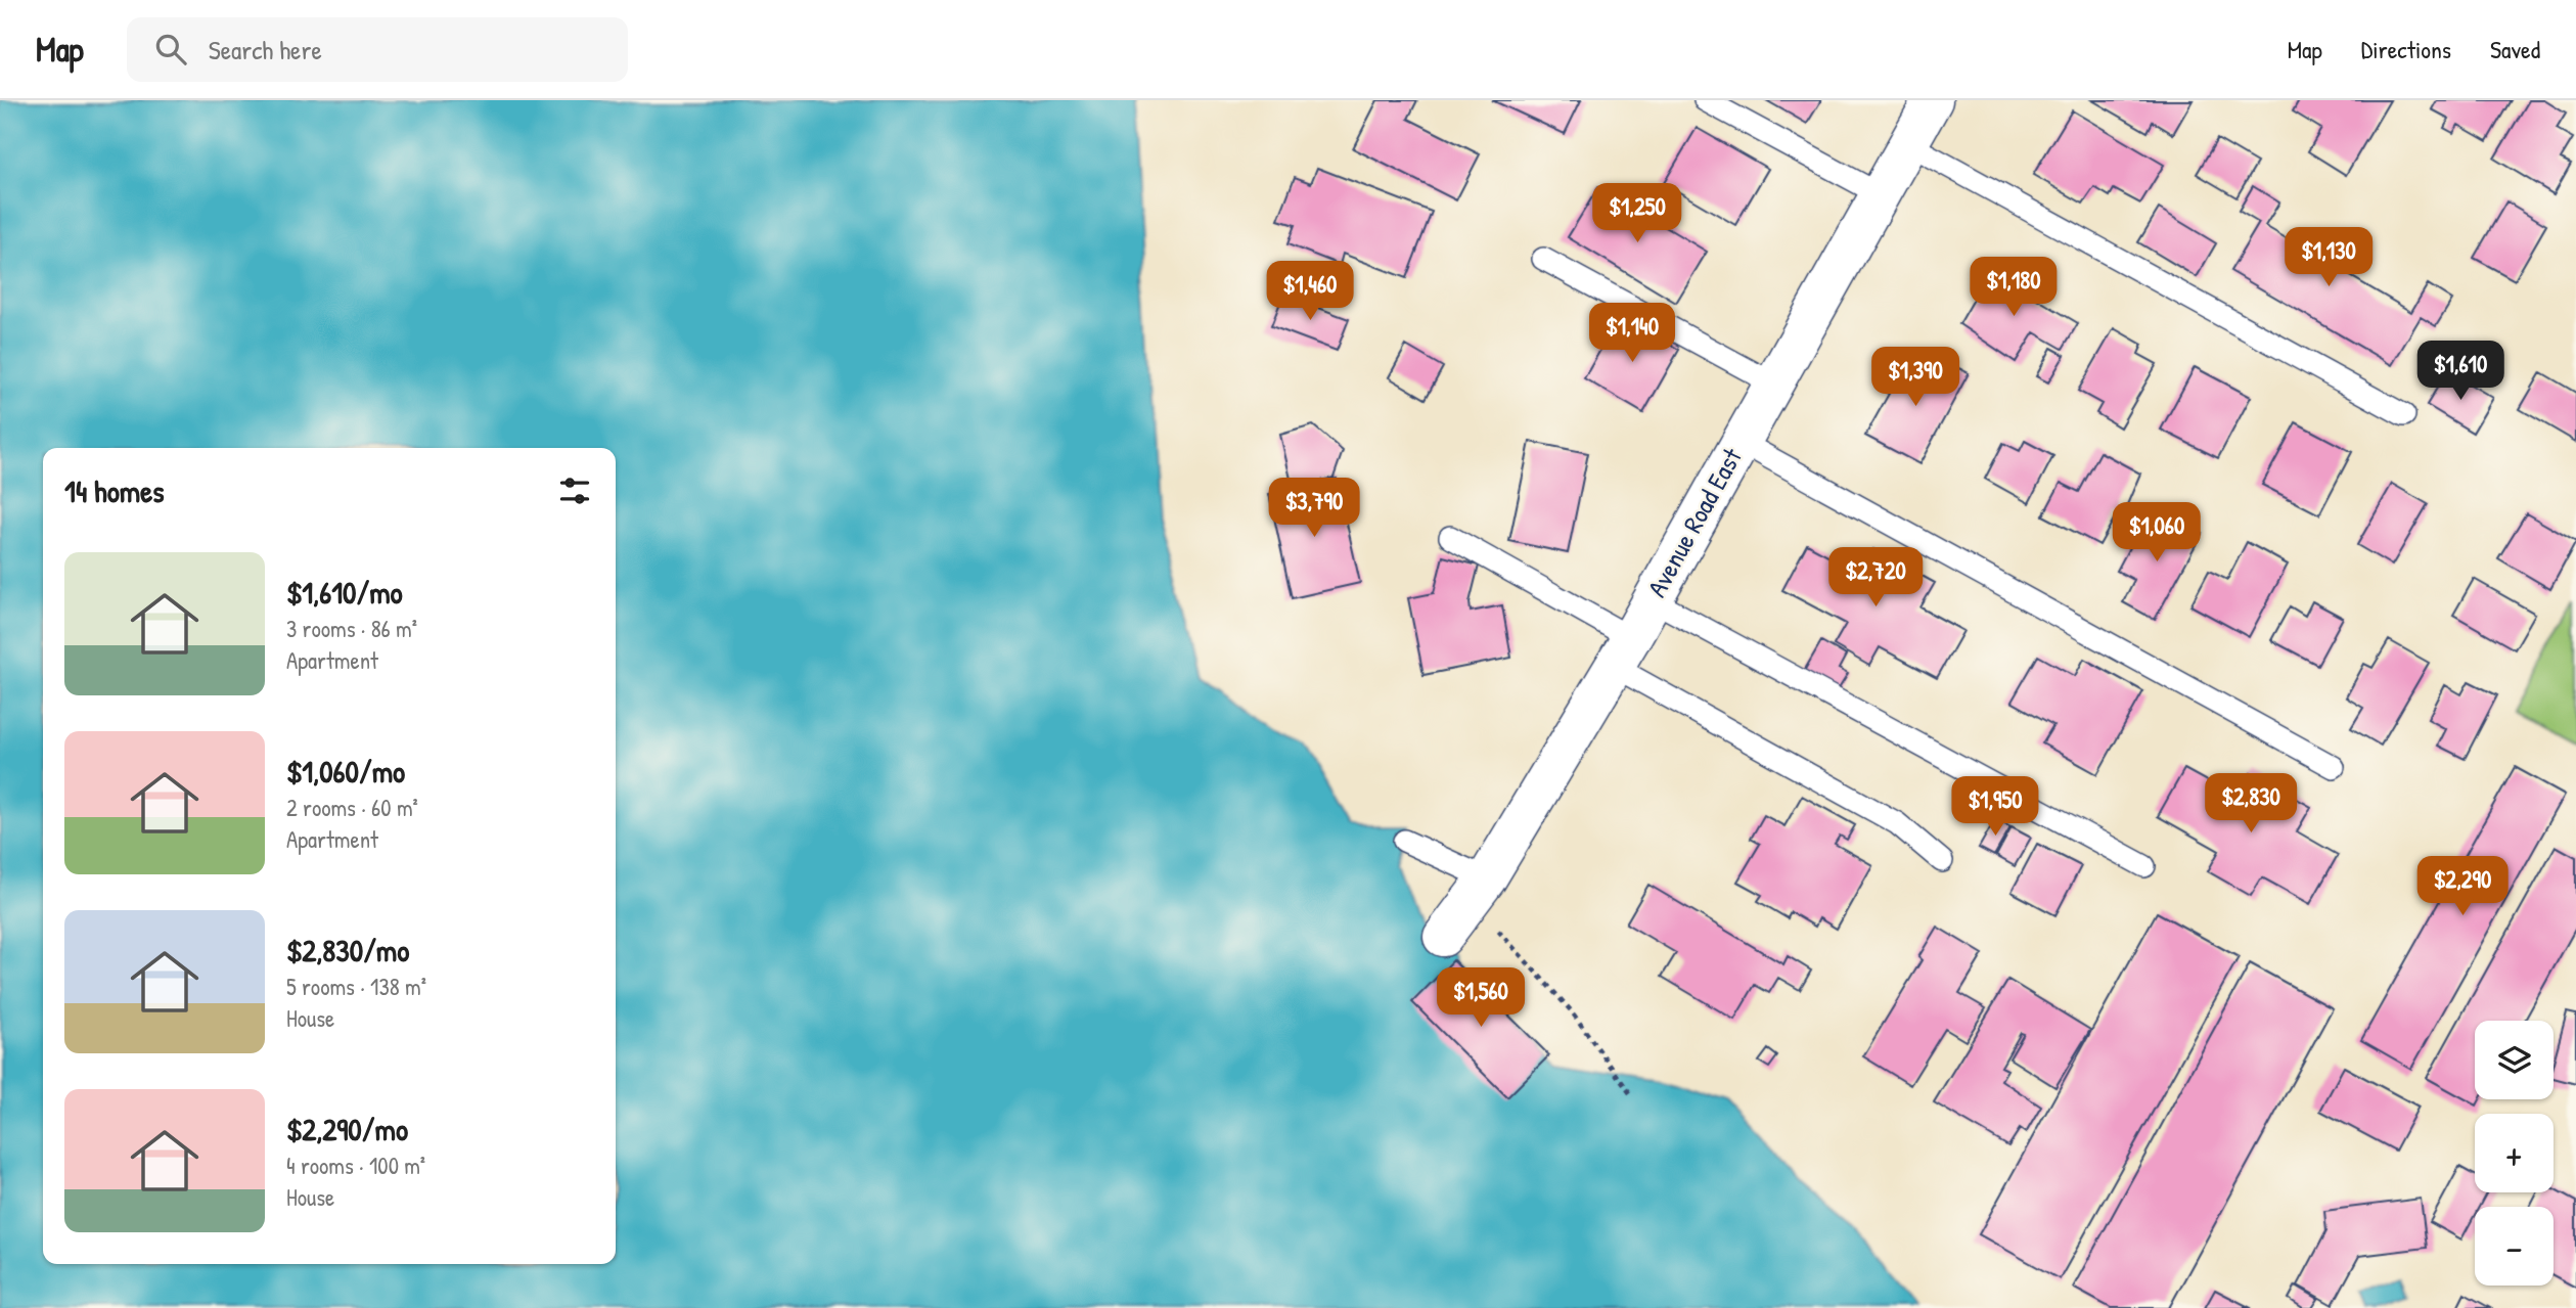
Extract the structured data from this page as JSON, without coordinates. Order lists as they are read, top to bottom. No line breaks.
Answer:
{"streets":{"street":["Avenue Road East"]},"page":{"header":"Map","search":"Search here","nav":["Map","Directions","Saved"],"price":["$1,250","$1,130","$1,180","$1,460","$1,140","$1,610","$1,390","$3,790","$1,060","$2,720","$2,830","$1,950","$2,290","$1,560"],"heading":"14 homes","list":[{"name":"$1,610/mo","note":"3 rooms · 86 m² · Apartment"},{"name":"$1,060/mo","note":"2 rooms · 60 m² · Apartment"},{"name":"$2,830/mo","note":"5 rooms · 138 m² · House"},{"name":"$2,290/mo","note":"4 rooms · 100 m² · House"}],"map_buttons":["+","−"]}}
